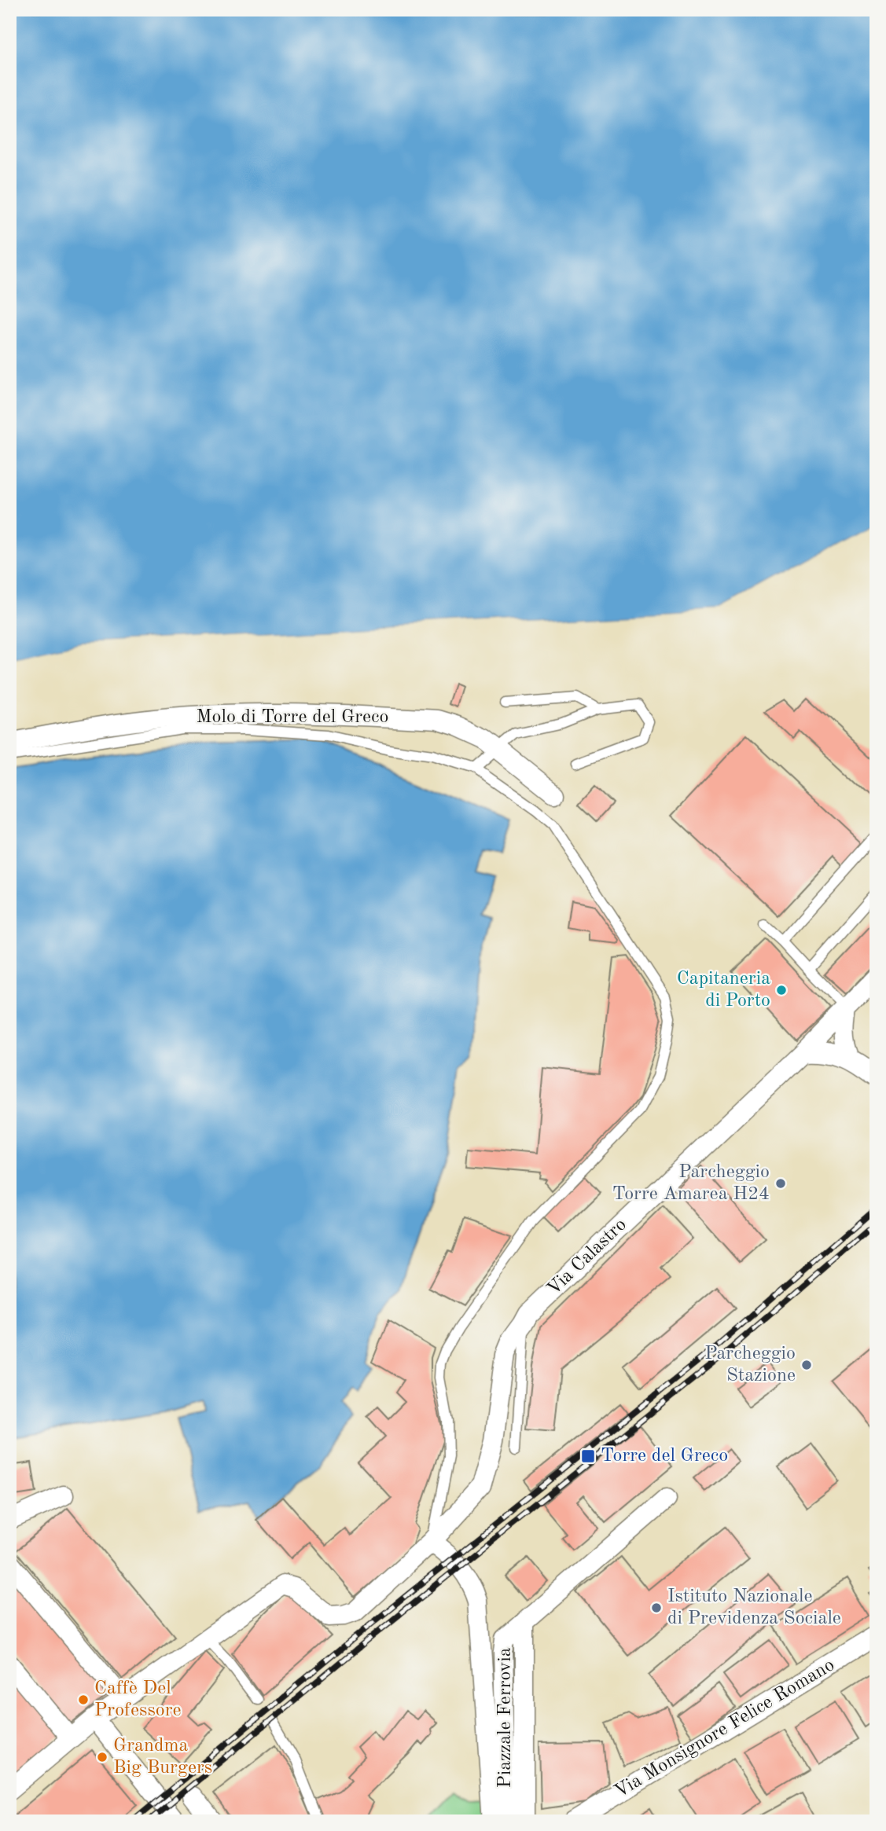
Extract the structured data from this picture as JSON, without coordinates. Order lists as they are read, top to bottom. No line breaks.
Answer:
{"streets":{"street":["Molo di Torre del Greco","Via Calastro","Piazzale Ferrovia","Via Monsignore Felice Romano"]},"places":{"other":["Capitaneria di Porto","Parcheggio Torre Amarea H24","Parcheggio Stazione","Istituto Nazionale di Previdenza Sociale","Caffè Del Professore","Grandma Big Burgers"],"transit":["Torre del Greco"]}}
